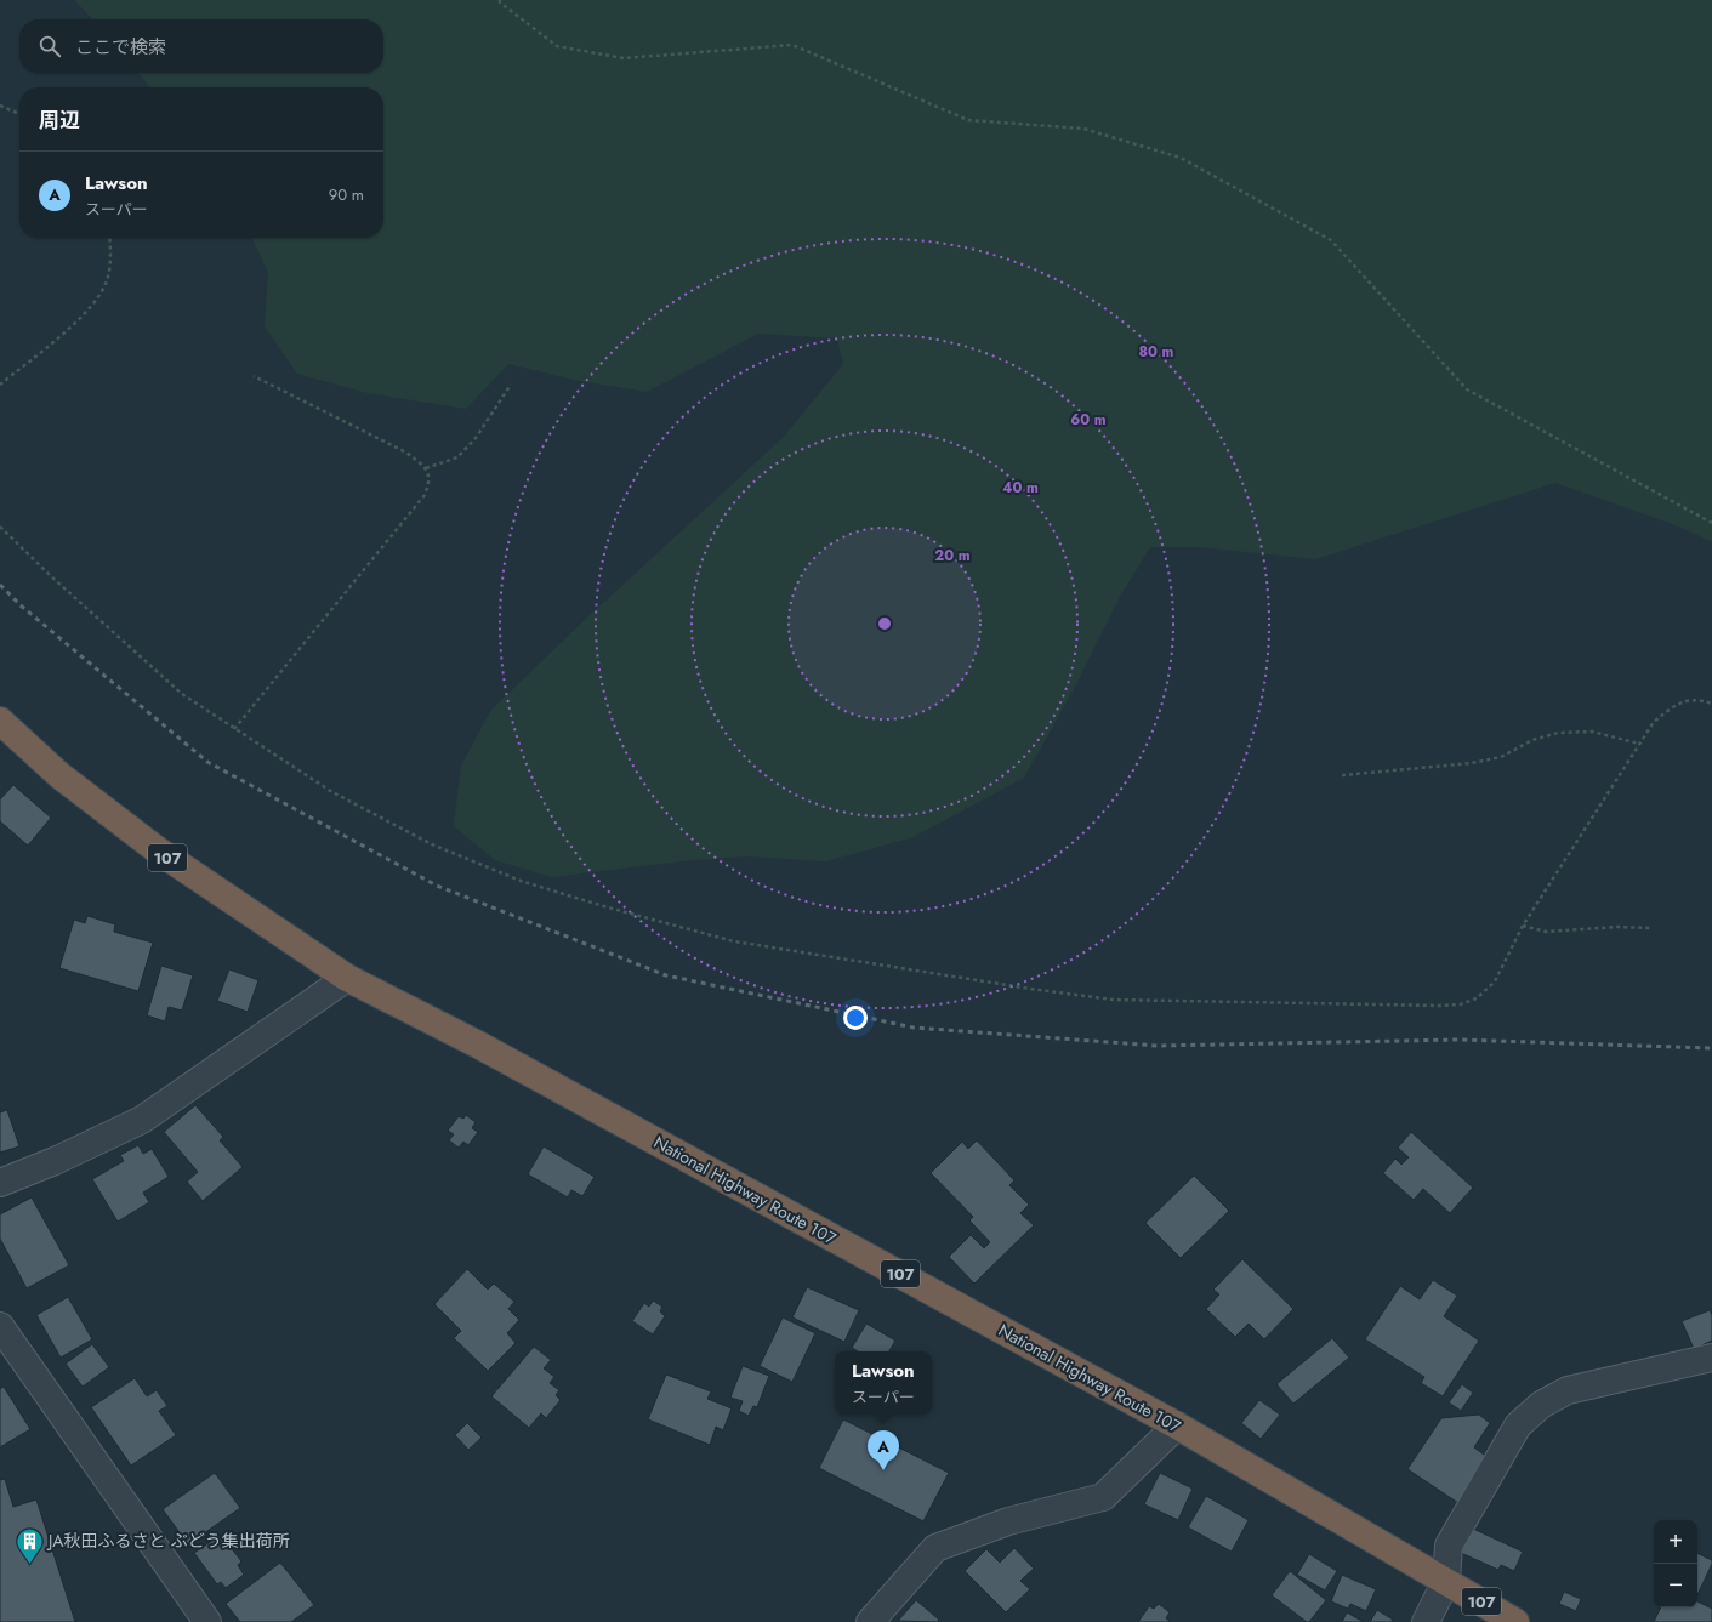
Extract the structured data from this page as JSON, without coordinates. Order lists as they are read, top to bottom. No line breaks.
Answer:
{"streets":{"highway":["107","National Highway Route 107"]},"places":{"building":["JA秋田ふるさと ぶどう集出荷所"]},"page":{"search":"ここで検索","heading":"周辺","list":[{"mark":"A","name":"Lawson","note":"スーパー","value":"90 m"}],"popup":["Lawson","スーパー"],"pins":"A","map_buttons":["+","−"]},"rings":["80 m","60 m","40 m","20 m"]}
